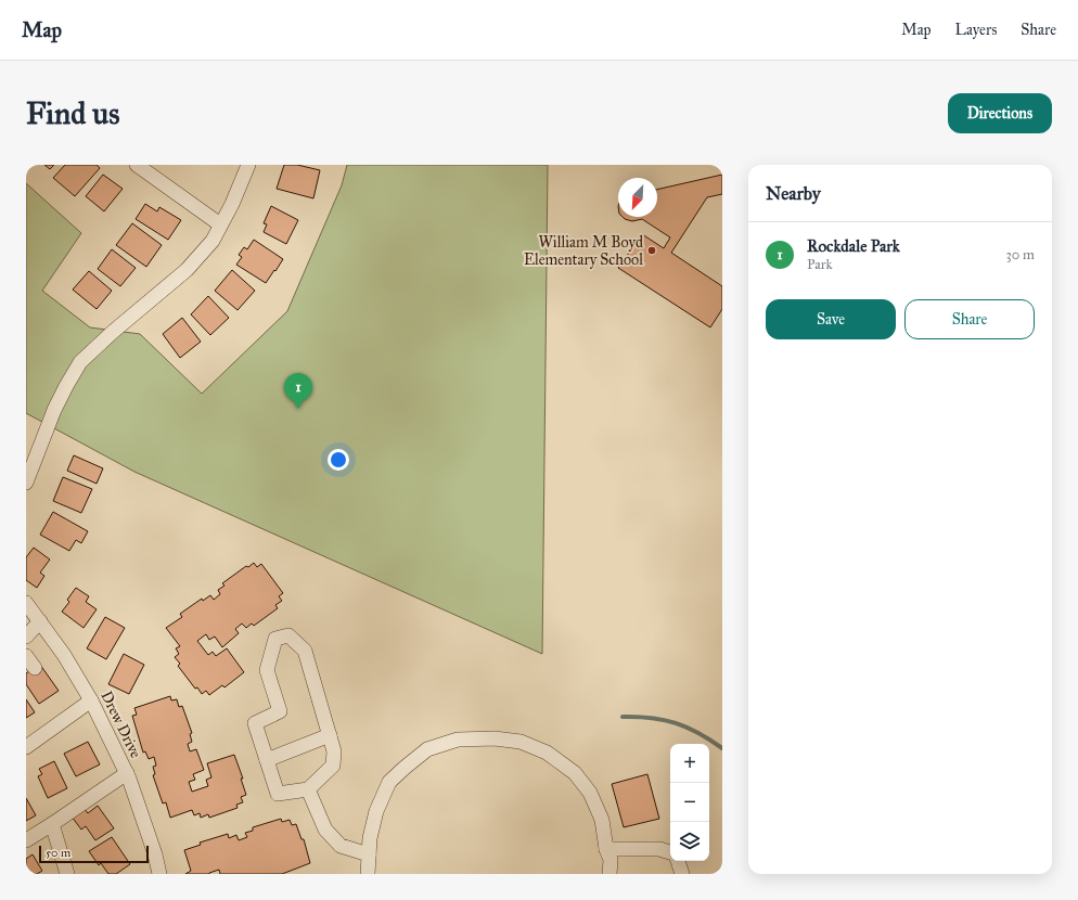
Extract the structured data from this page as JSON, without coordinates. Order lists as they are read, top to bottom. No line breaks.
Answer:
{"streets":{"street":["Drew Drive"]},"places":["William M Boyd Elementary School"],"scale_bar":"50 m","north":"bottom left","page":{"header":"Map","nav":["Map","Layers","Share"],"buttons":["Directions",["Save","Share"]],"title":"Find us","heading":"Nearby","list":[{"mark":"1","name":"Rockdale Park","note":"Park","value":"30 m"}],"pins":"1","map_buttons":["+","−"],"scale":"50 m"}}
